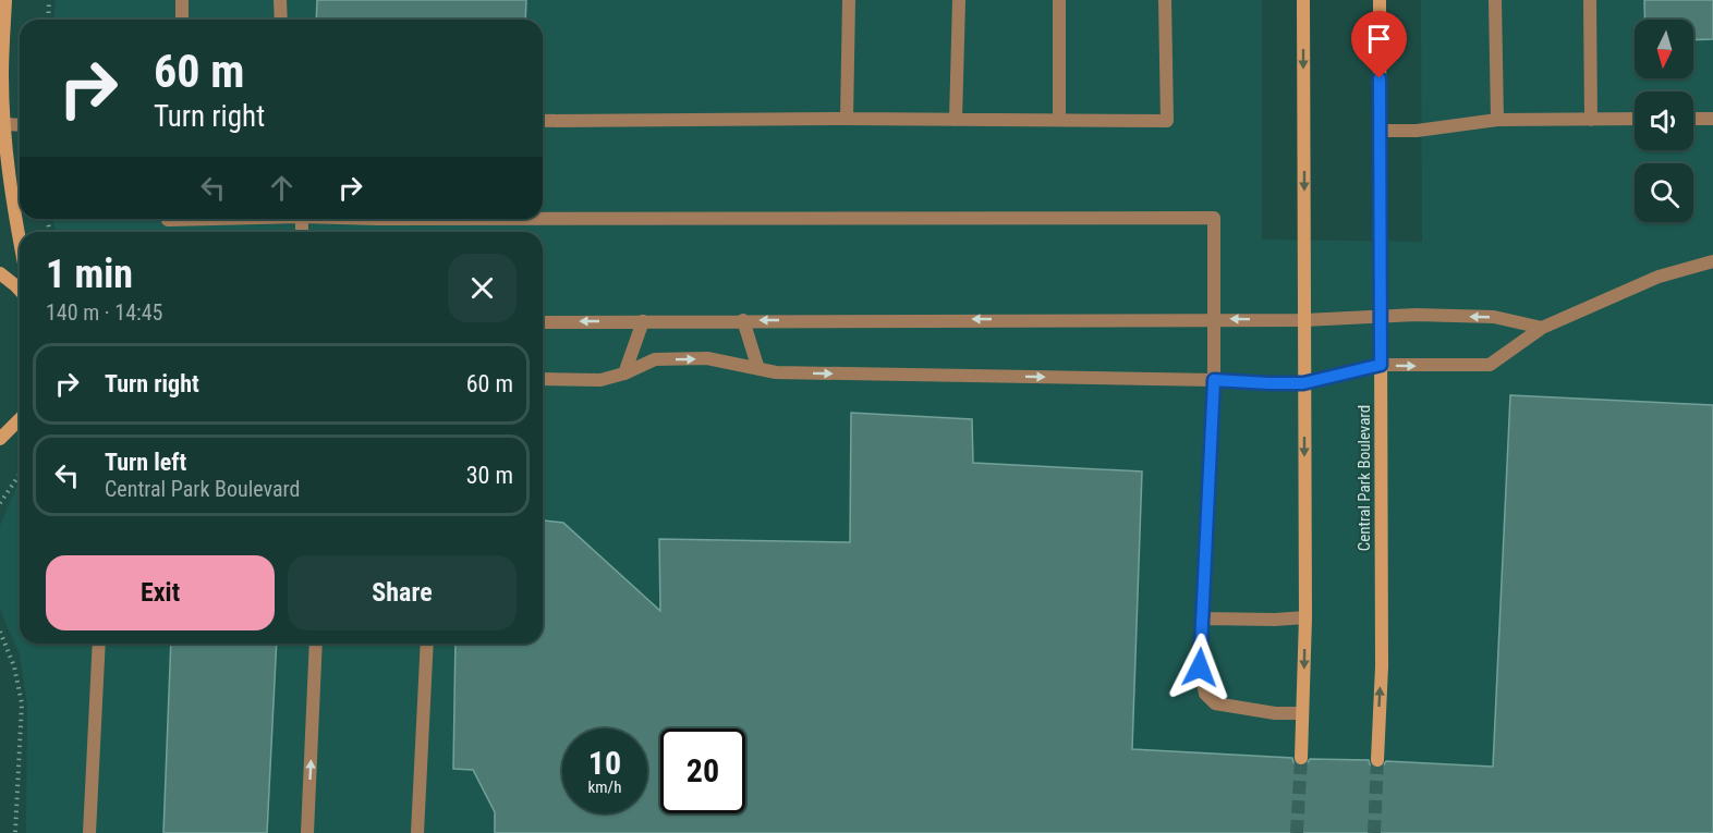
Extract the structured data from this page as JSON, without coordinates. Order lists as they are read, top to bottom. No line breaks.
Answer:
{"streets":{"street":["Central Park Boulevard"]},"north":"bottom","page":{"turn":["60 m","Turn right"],"heading":["1 min","140 m · 14:45"],"list":[{"name":"Turn right","value":"60 m"},{"name":"Turn left","note":"Central Park Boulevard","value":"30 m"}],"buttons":["Exit","Share"],"speed":"10 km/h","limit":"20"}}
